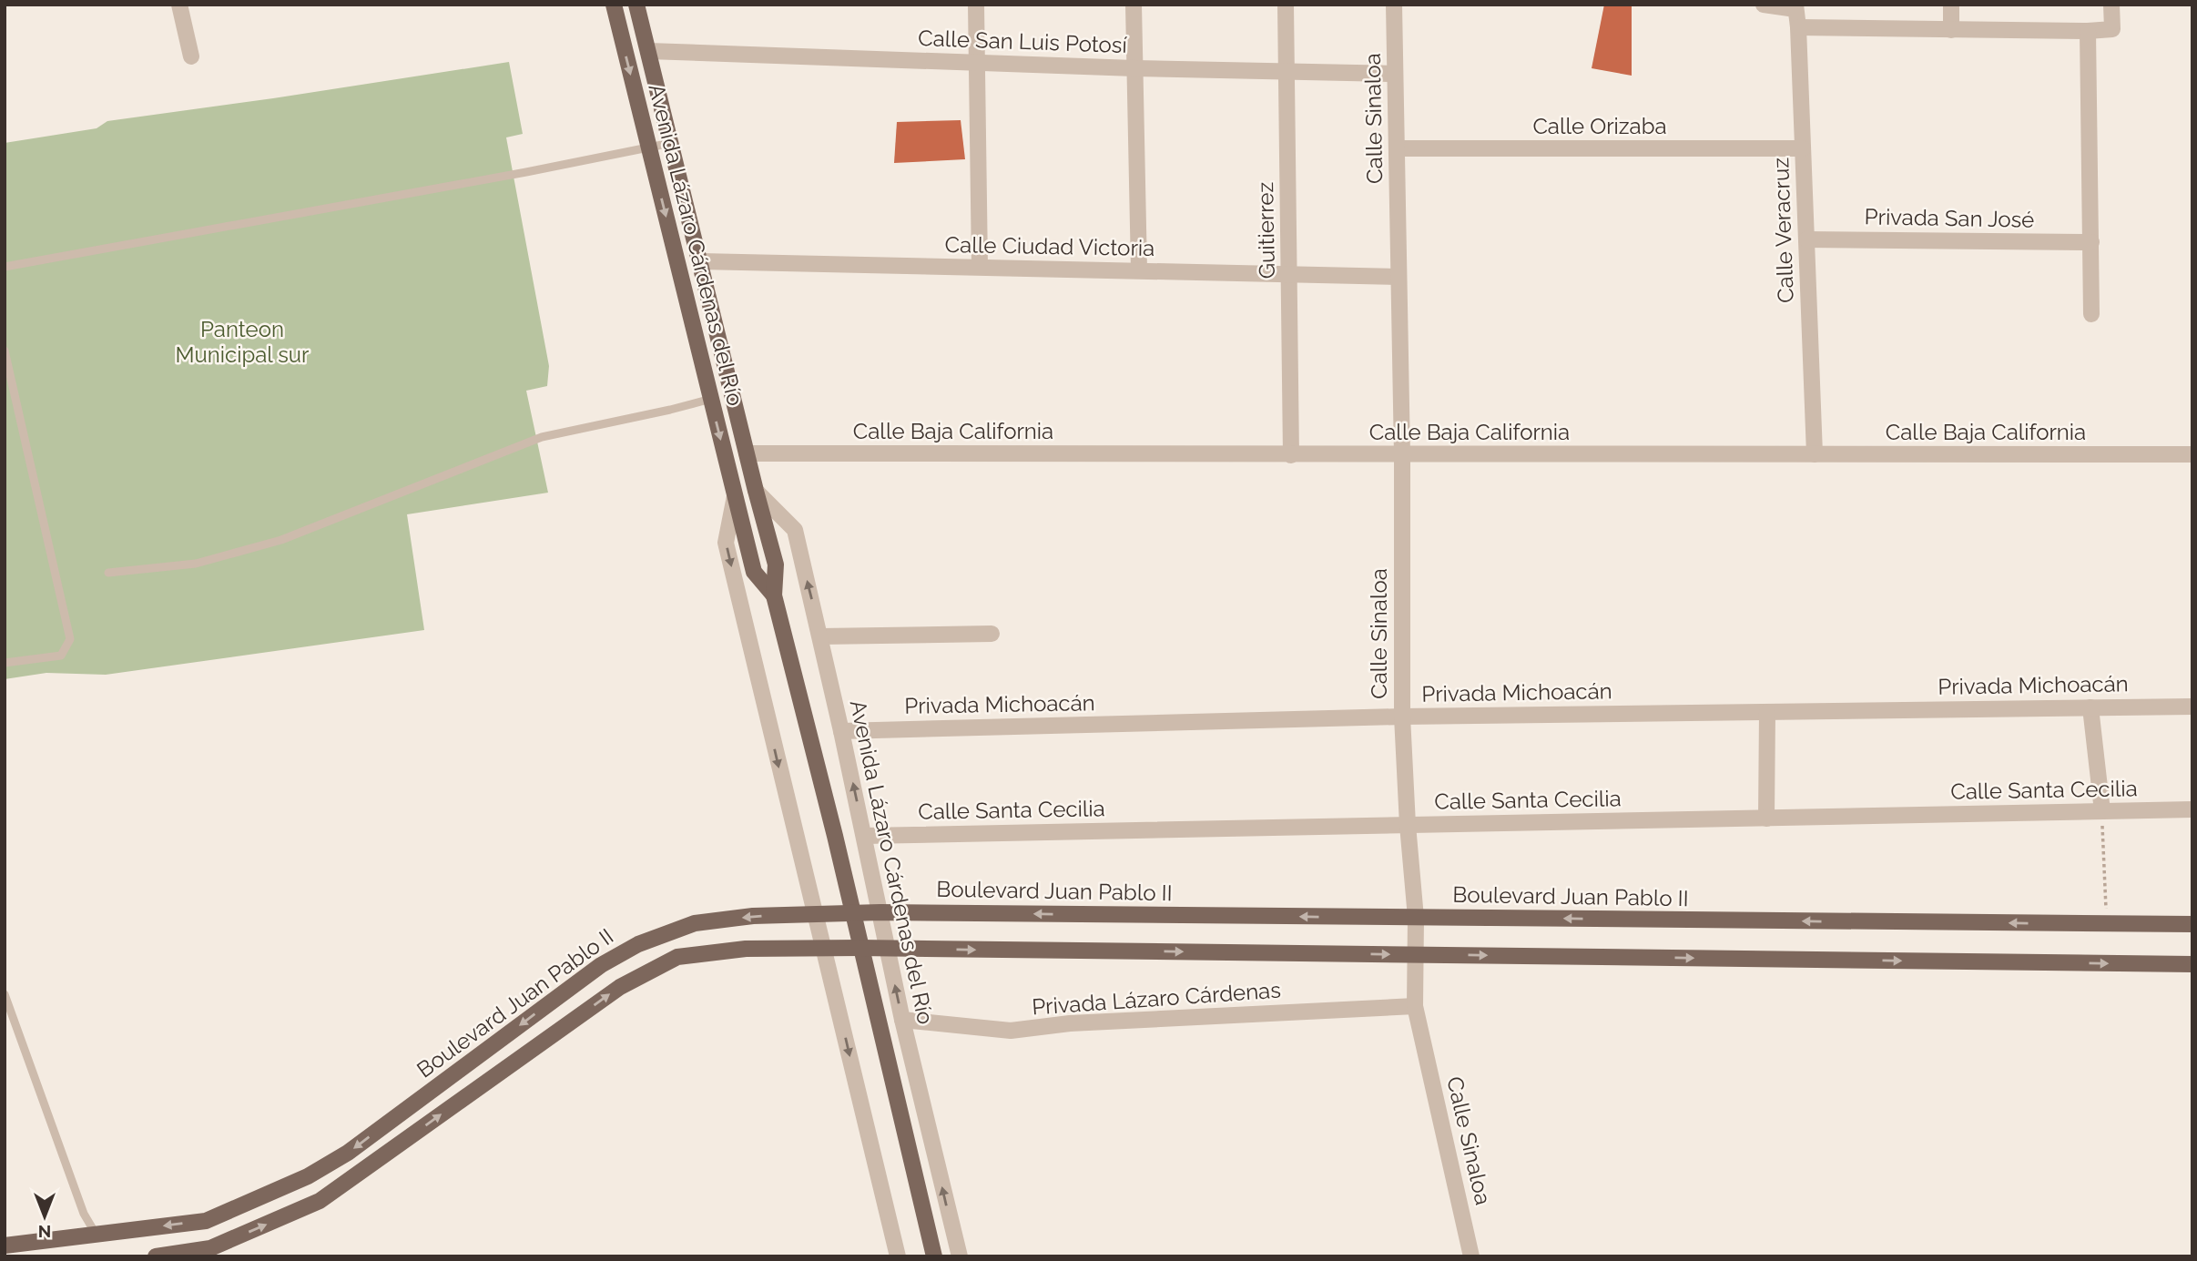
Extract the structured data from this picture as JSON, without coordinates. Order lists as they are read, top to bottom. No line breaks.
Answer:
{"streets":{"main road":["Avenida Lázaro Cárdenas del Río","Boulevard Juan Pablo II"],"street":["Calle San Luis Potosí","Calle Sinaloa","Calle Orizaba","Privada San José","Guitierrez","Calle Veracruz","Calle Ciudad Victoria","Calle Baja California","Privada Michoacán","Calle Santa Cecilia","Privada Lázaro Cárdenas"]},"crossings":[["Calle San Luis Potosí","Calle Sinaloa"],["Calle San Luis Potosí","Guitierrez"],["Calle San Luis Potosí","Avenida Lázaro Cárdenas del Río"],["Calle Sinaloa","Calle Orizaba"],["Calle Sinaloa","Calle Ciudad Victoria"],["Calle Sinaloa","Calle Baja California"],["Calle Sinaloa","Privada Michoacán"],["Calle Sinaloa","Calle Santa Cecilia"],["Calle Sinaloa","Boulevard Juan Pablo II"],["Calle Sinaloa","Privada Lázaro Cárdenas"],["Calle Orizaba","Calle Veracruz"],["Privada San José","Calle Veracruz"],["Guitierrez","Calle Ciudad Victoria"],["Guitierrez","Calle Baja California"],["Calle Veracruz","Calle Baja California"],["Avenida Lázaro Cárdenas del Río","Calle Ciudad Victoria"],["Avenida Lázaro Cárdenas del Río","Calle Baja California"],["Avenida Lázaro Cárdenas del Río","Privada Michoacán"],["Avenida Lázaro Cárdenas del Río","Calle Santa Cecilia"],["Avenida Lázaro Cárdenas del Río","Boulevard Juan Pablo II"],["Avenida Lázaro Cárdenas del Río","Privada Lázaro Cárdenas"]],"parks":["Panteon Municipal sur"],"north":"bottom"}
